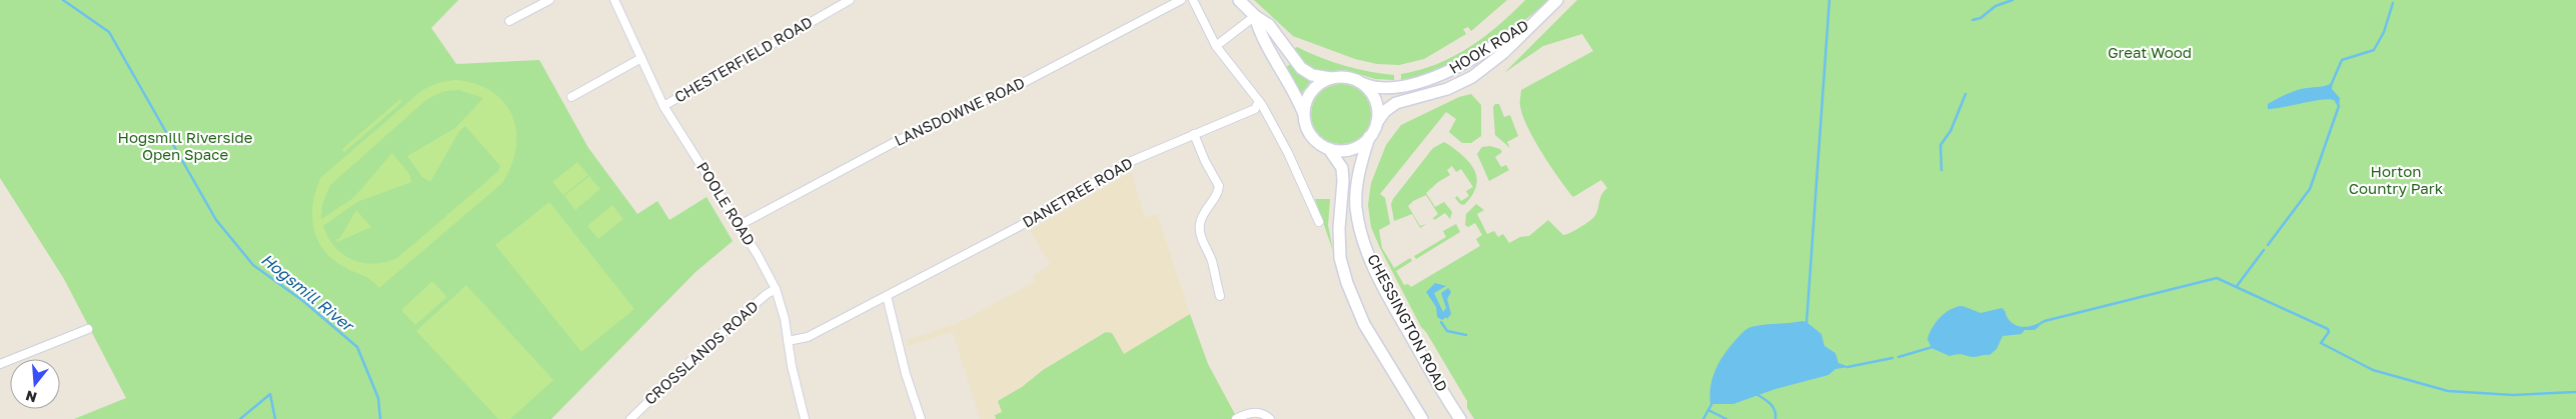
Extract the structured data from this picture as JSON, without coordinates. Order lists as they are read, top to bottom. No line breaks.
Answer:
{"streets":{"main road":["HOOK ROAD","CHESSINGTON ROAD"],"street":["CHESTERFIELD ROAD","LANSDOWNE ROAD","DANETREE ROAD","POOLE ROAD","CROSSLANDS ROAD"]},"crossings":[["HOOK ROAD","CHESSINGTON ROAD"],["CHESTERFIELD ROAD","POOLE ROAD"],["LANSDOWNE ROAD","POOLE ROAD"],["DANETREE ROAD","POOLE ROAD"],["POOLE ROAD","CROSSLANDS ROAD"]],"water":["Hogsmill River"],"parks":["Great Wood","Hogsmill Riverside Open Space","Horton Country Park"],"north":"bottom"}
